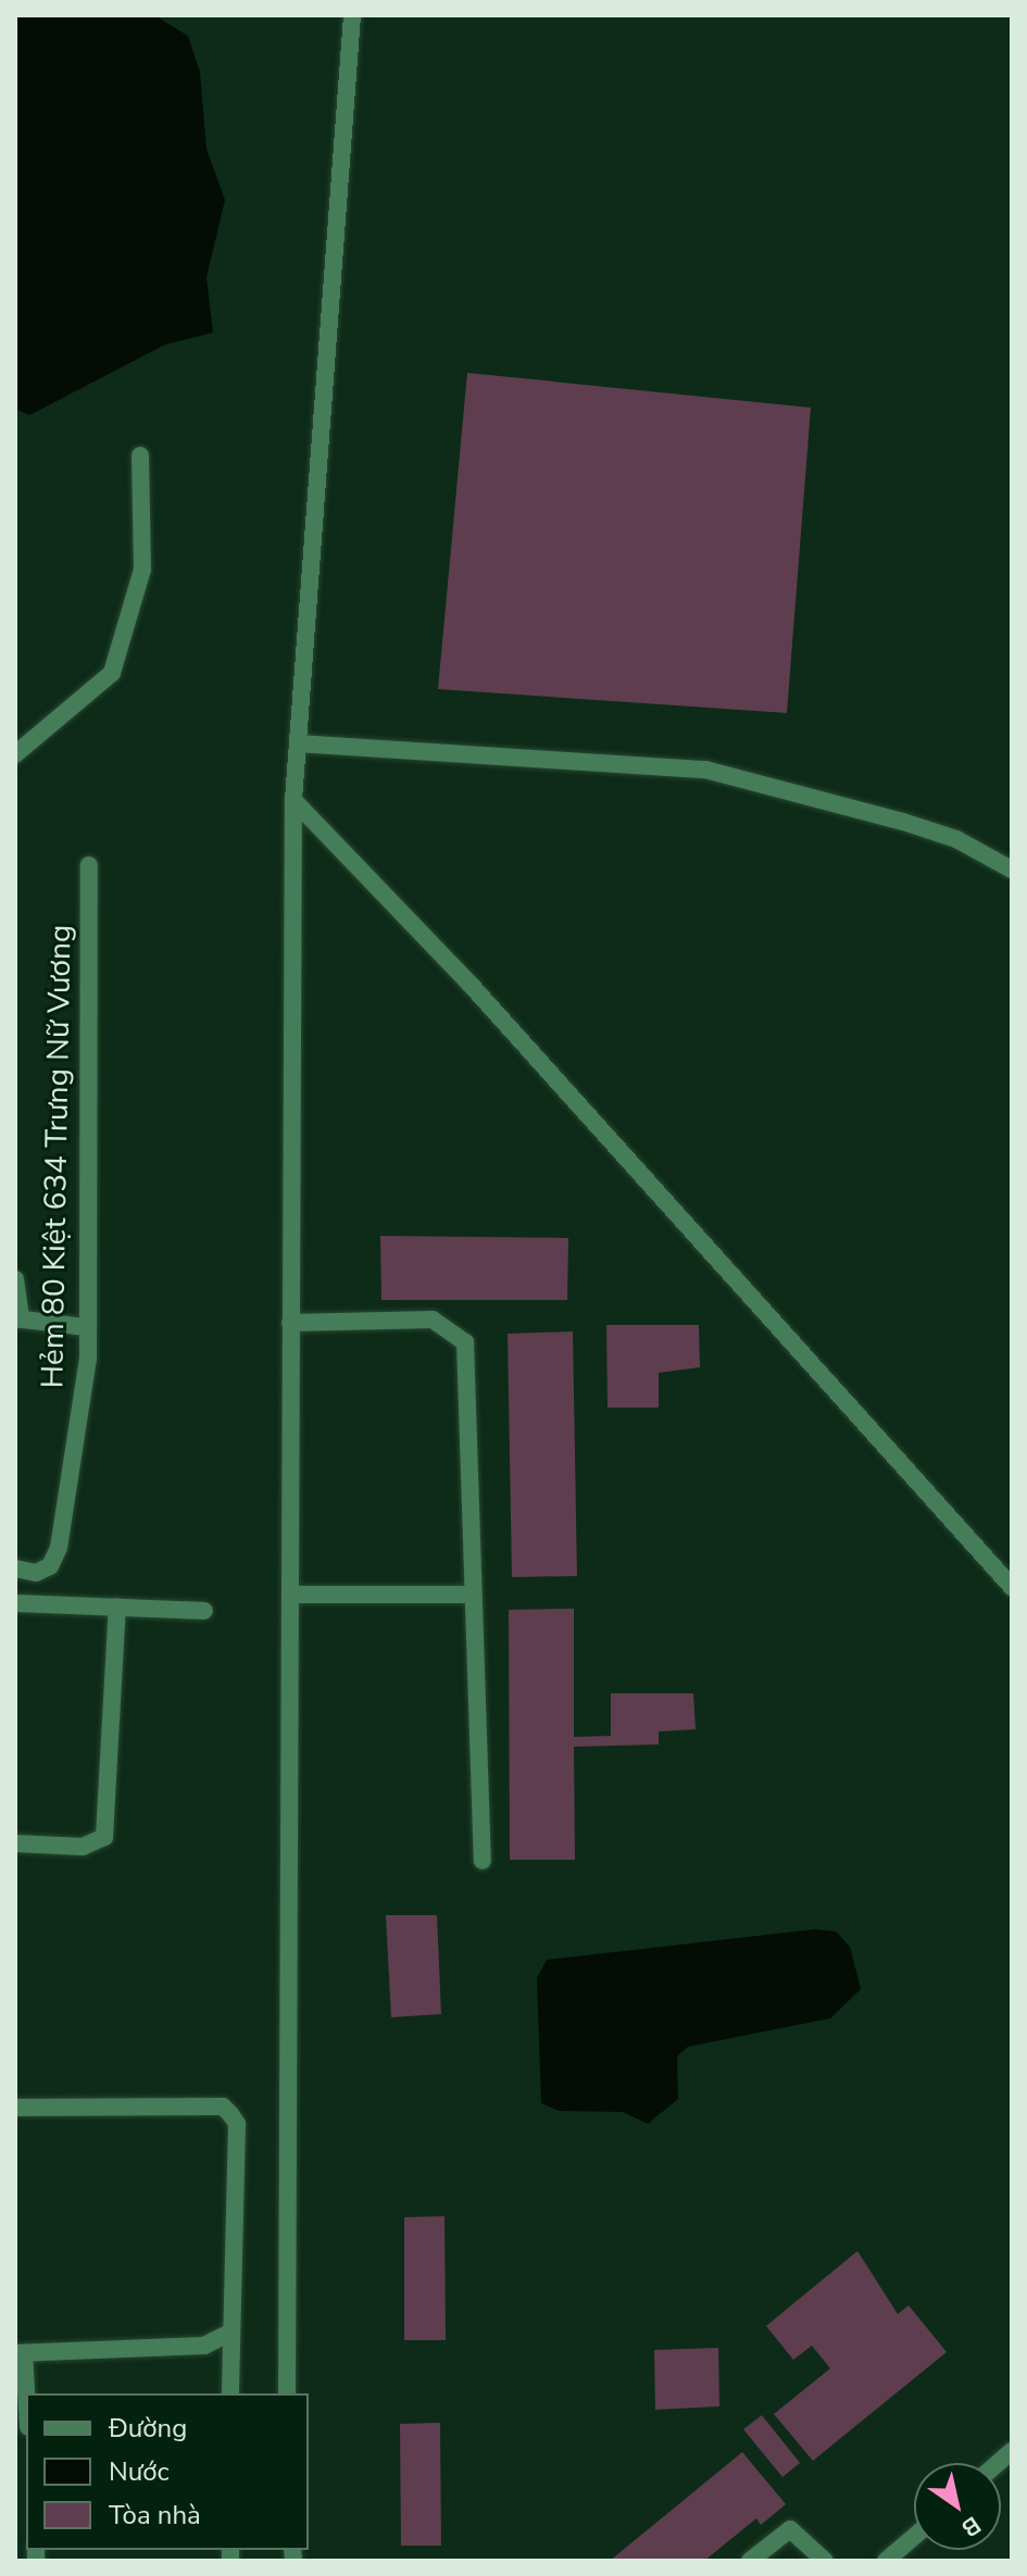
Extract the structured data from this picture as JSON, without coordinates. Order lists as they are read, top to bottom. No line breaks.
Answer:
{"streets":{"street":["Hẻm 80 Kiệt 634 Trưng Nữ Vương"]},"legend":["Đường","Nước","Tòa nhà"],"north":"bottom right"}
